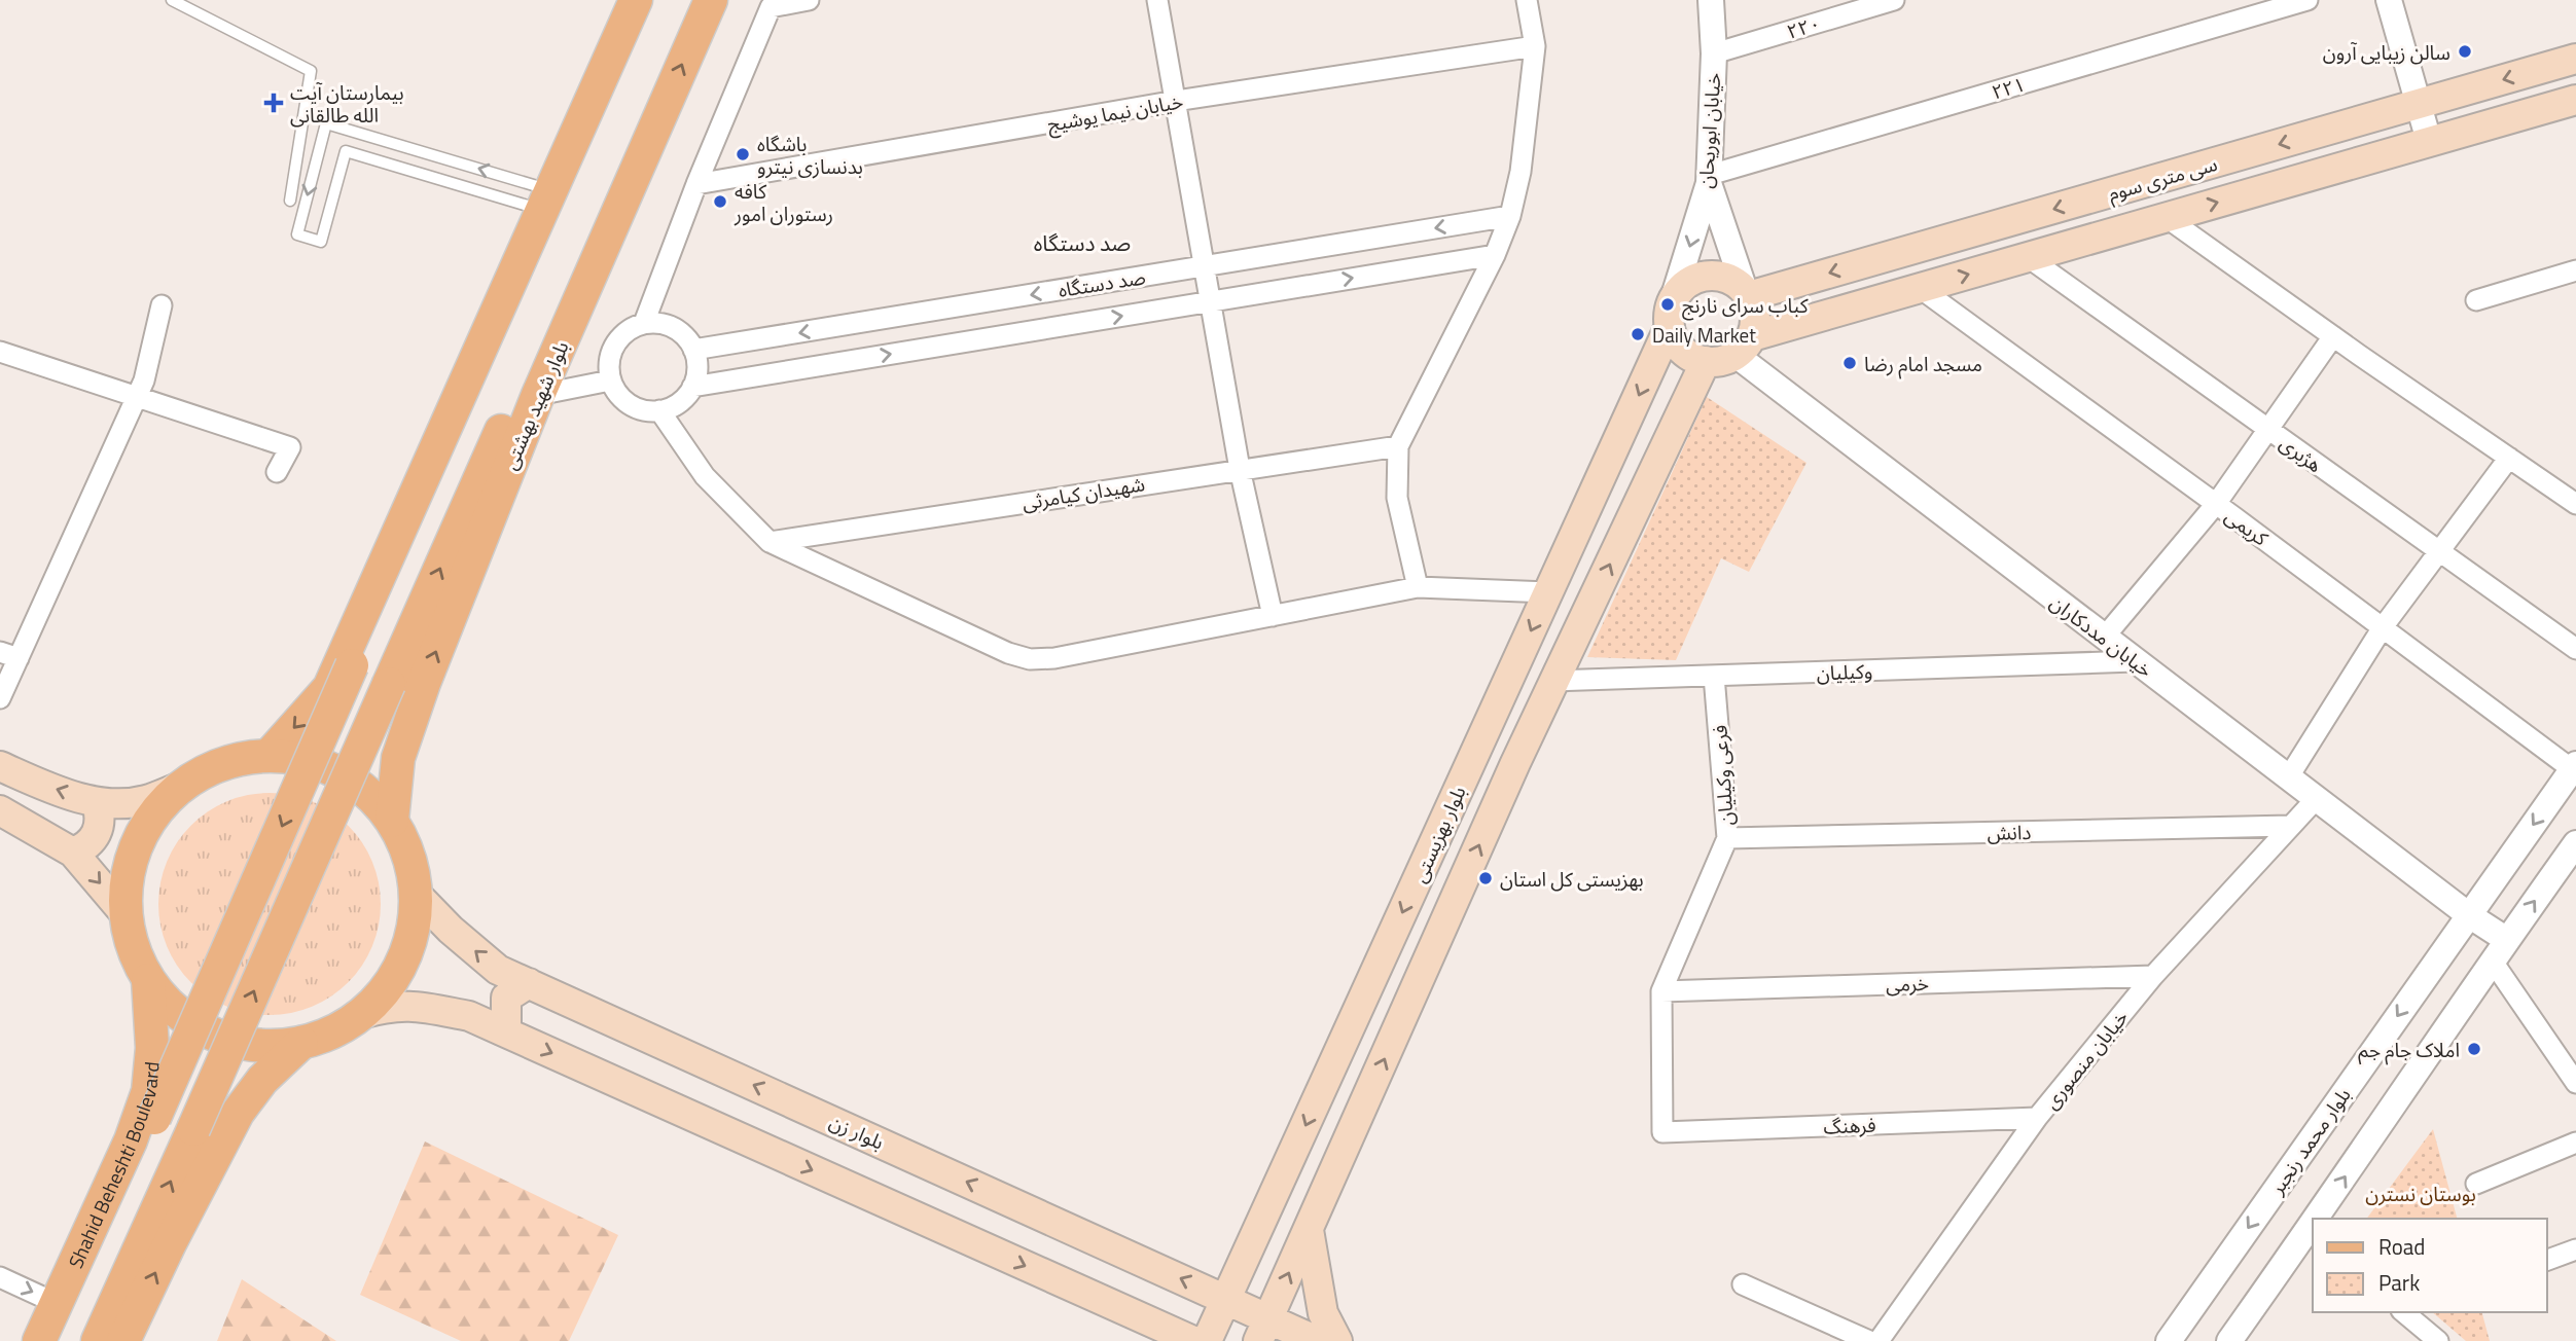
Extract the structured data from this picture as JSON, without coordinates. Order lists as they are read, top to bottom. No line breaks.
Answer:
{"streets":{"main road":["سی متری سوم","بلوار شهید بهشتی","بلوار بهزیستی","بلوار زن","Shahid Beheshti Boulevard"],"street":["۲۲۰","۲۲۱","خیابان نیما یوشیج","خیابان ابوریحان","صد دستگاه","هژبری","شهیدان کیامرثی","کریمی","خیابان مددکاران","وکیلیان","فرعی وکیلیان","دانش","خرمی","خیابان منصوری","فرهنگ","بلوار محمد رنجبر"]},"crossings":[["۲۲۰","خیابان ابوریحان"],["۲۲۱","خیابان ابوریحان"],["خیابان ابوریحان","سی متری سوم"],["خیابان ابوریحان","خیابان مددکاران"],["خیابان ابوریحان","بلوار بهزیستی"],["سی متری سوم","هژبری"],["سی متری سوم","کریمی"],["سی متری سوم","خیابان مددکاران"],["سی متری سوم","بلوار بهزیستی"],["کریمی","بلوار محمد رنجبر"],["خیابان مددکاران","وکیلیان"],["خیابان مددکاران","بلوار بهزیستی"],["خیابان مددکاران","خیابان منصوری"],["خیابان مددکاران","بلوار محمد رنجبر"],["وکیلیان","فرعی وکیلیان"],["فرعی وکیلیان","دانش"],["فرعی وکیلیان","خرمی"],["فرعی وکیلیان","فرهنگ"],["دانش","خیابان منصوری"],["بلوار بهزیستی","بلوار زن"],["خرمی","خیابان منصوری"],["خرمی","فرهنگ"],["خیابان منصوری","فرهنگ"]],"districts":["صد دستگاه"],"parks":["بوستان نسترن"],"places":{"other":["سالن زیبایی آرون","باشگاه بدنسازی نیترو","کافه رستوران امور","کباب سرای نارنج","Daily Market","مسجد امام رضا","بهزیستی کل استان","املاک جام جم"],"health":["بیمارستان آیت الله طالقانی"]},"legend":["Road","Park"]}
